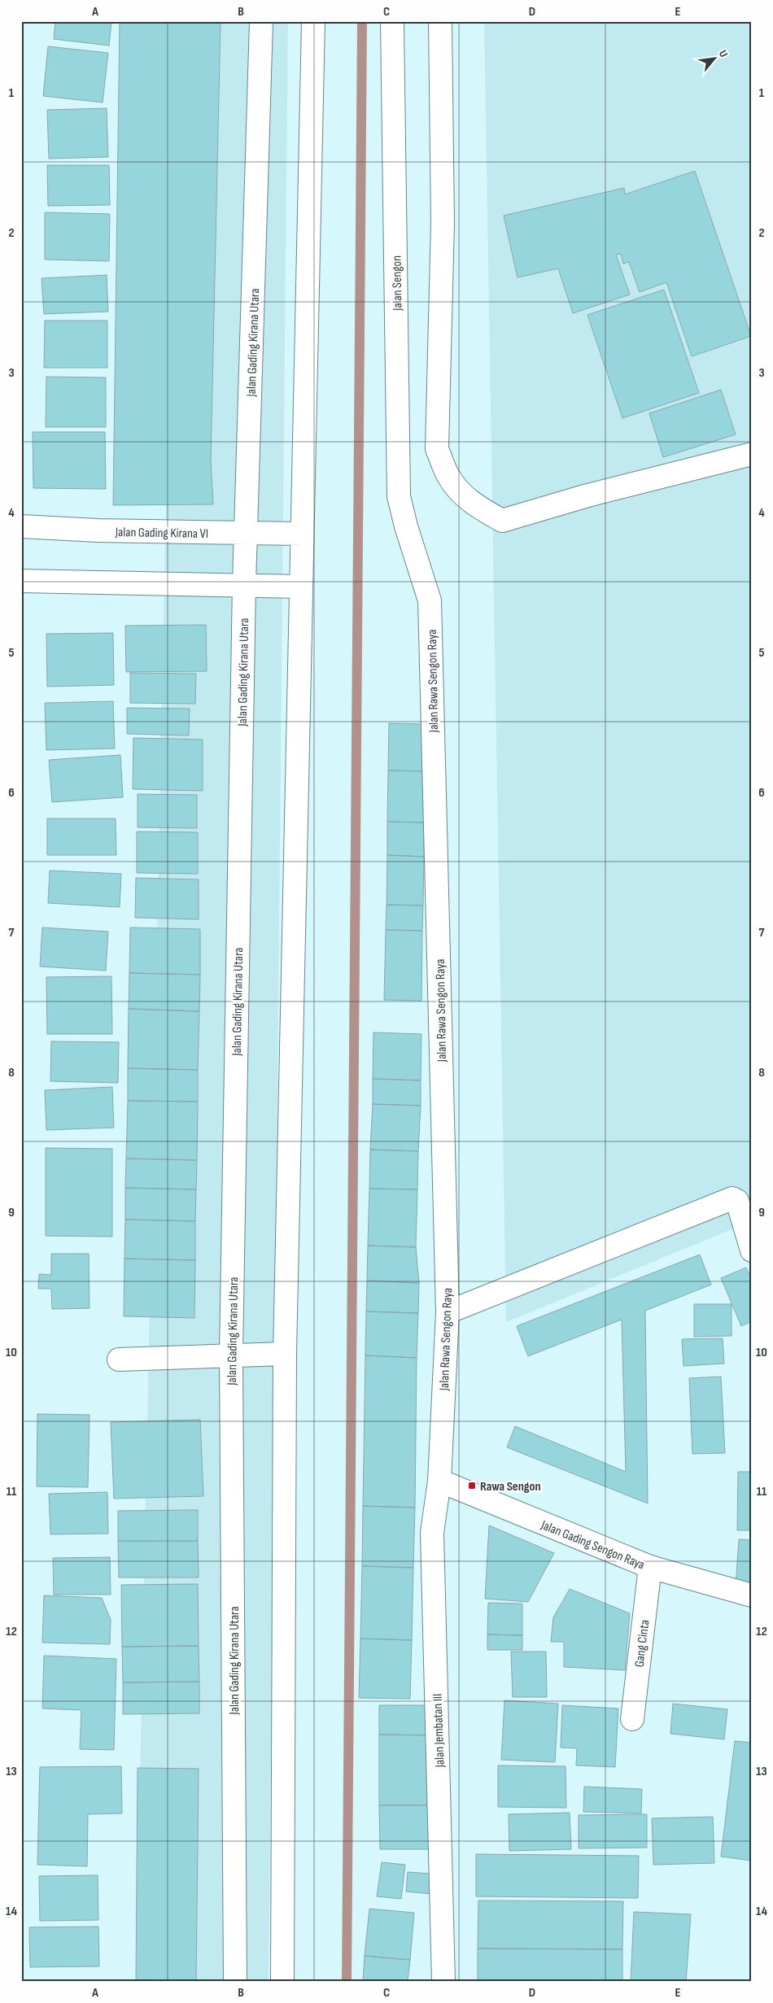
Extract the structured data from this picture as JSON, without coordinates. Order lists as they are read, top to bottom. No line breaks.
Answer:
{"streets":{"street":["Jalan Sengon","Jalan Gading Kirana Utara","Jalan Gading Kirana VI","Jalan Rawa Sengon Raya","Jalan Gading Sengon Raya","Gang Cinta","Jalan Jembatan III"]},"crossings":[["Jalan Sengon","Jalan Rawa Sengon Raya"],["Jalan Gading Kirana Utara","Jalan Gading Kirana VI"],["Jalan Rawa Sengon Raya","Jalan Gading Sengon Raya"],["Jalan Rawa Sengon Raya","Jalan Jembatan III"],["Jalan Gading Sengon Raya","Gang Cinta"],["Jalan Gading Sengon Raya","Jalan Jembatan III"]],"places":{"transit":["Rawa Sengon"]},"north":"top right","grid":{"columns":["A","B","C","D","E"],"rows":["1","2","3","4","5","6","7","8","9","10","11","12","13","14"]}}
